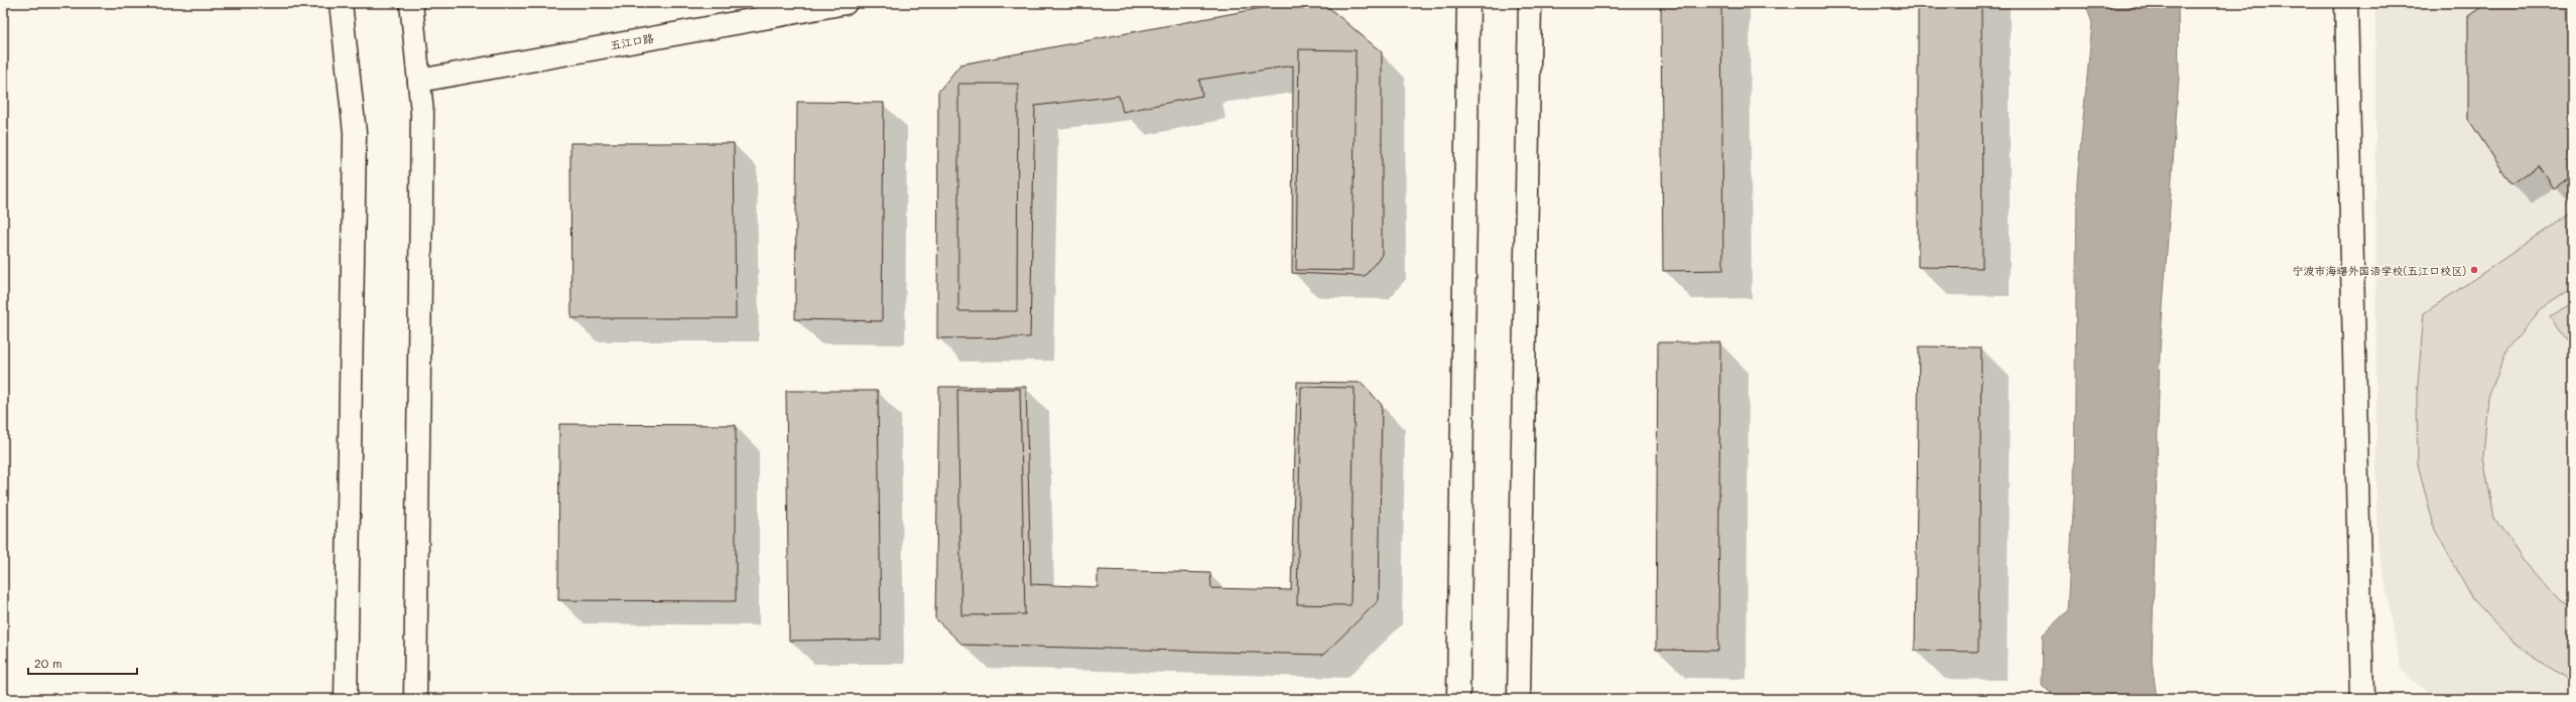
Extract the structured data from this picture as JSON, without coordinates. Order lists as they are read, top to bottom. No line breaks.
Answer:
{"streets":{"street":["五江口路"]},"places":["宁波市海曙外国语学校(五江口校区)"],"scale_bar":"20 m"}
